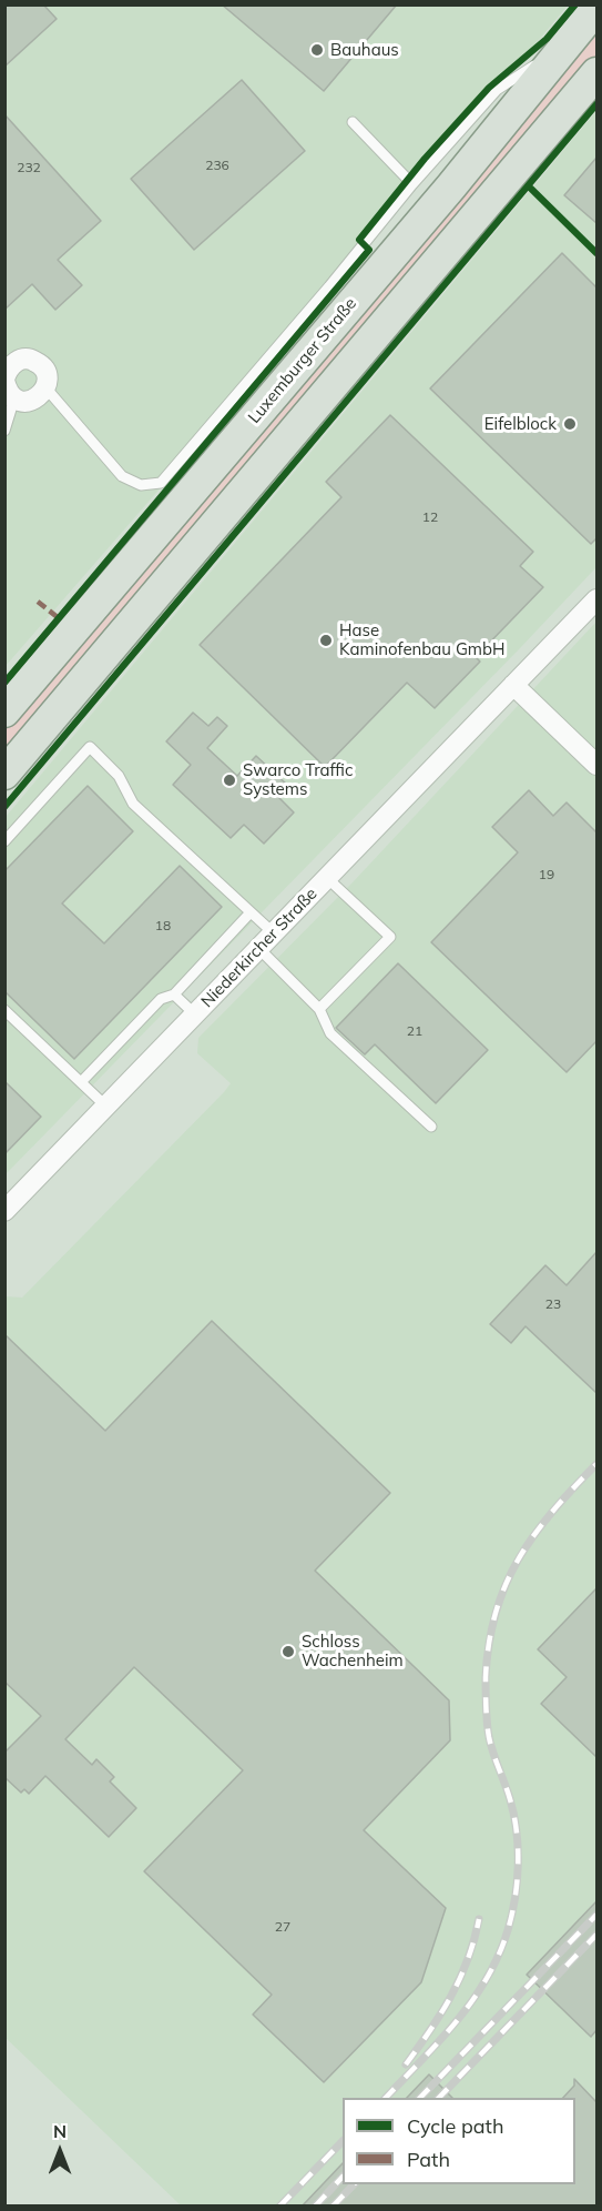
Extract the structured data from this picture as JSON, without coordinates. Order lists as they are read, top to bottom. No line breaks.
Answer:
{"streets":{"main road":["Luxemburger Straße"],"street":["Niederkircher Straße"]},"places":["Bauhaus","Eifelblock","Hase Kaminofenbau GmbH","Swarco Traffic Systems","Schloss Wachenheim"],"house_numbers":["236","232","12","19","18","21","23","27"],"legend":["Cycle path","Path"],"north":"top"}
